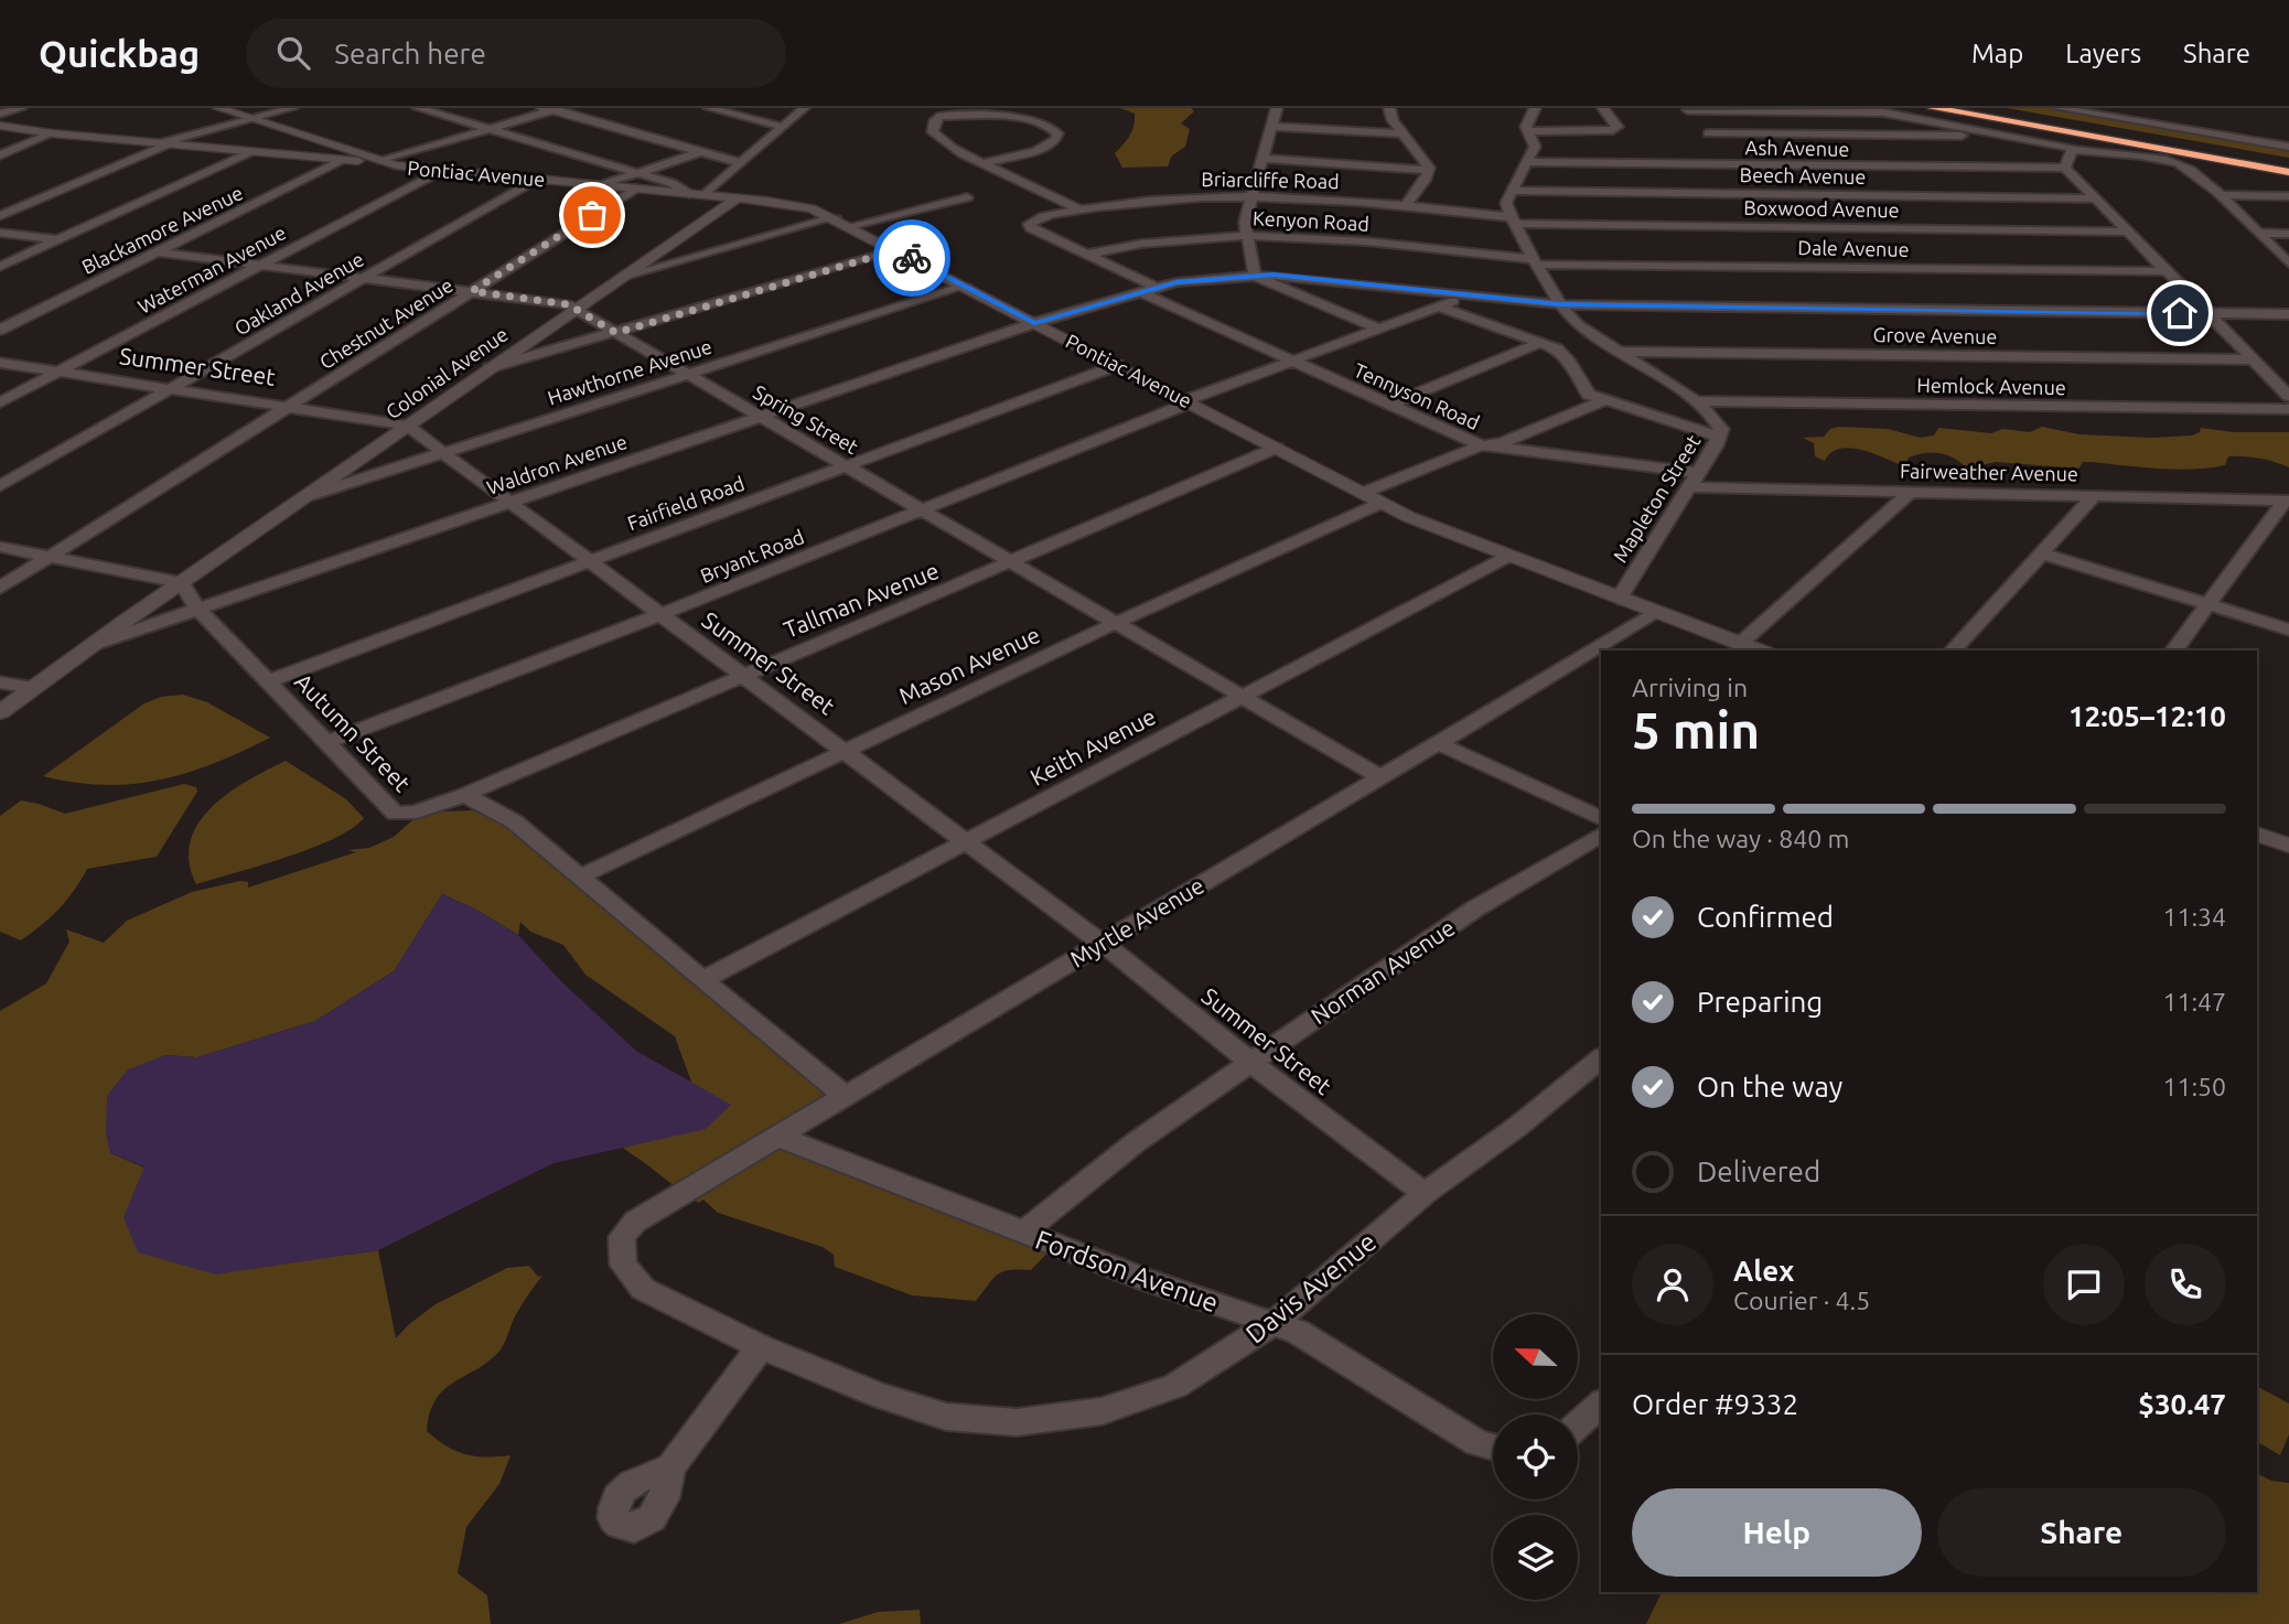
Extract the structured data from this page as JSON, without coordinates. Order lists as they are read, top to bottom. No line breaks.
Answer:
{"streets":{"main road":["Pontiac Avenue","Colonial Avenue"],"street":["Ash Avenue","Beech Avenue","Briarcliffe Road","Boxwood Avenue","Kenyon Road","Blackamore Avenue","Dale Avenue","Waterman Avenue","Oakland Avenue","Chestnut Avenue","Grove Avenue","Summer Street","Hawthorne Avenue","Hemlock Avenue","Tennyson Road","Spring Street","Waldron Avenue","Fairweather Avenue","Mapleton Street","Fairfield Road","Bryant Road","Tallman Avenue","Mason Avenue","Autumn Street","Keith Avenue","Myrtle Avenue","Norman Avenue","Fordson Avenue","Davis Avenue"]},"crossings":[["Pontiac Avenue","Blackamore Avenue"],["Pontiac Avenue","Waterman Avenue"],["Pontiac Avenue","Oakland Avenue"],["Pontiac Avenue","Chestnut Avenue"],["Pontiac Avenue","Hawthorne Avenue"],["Pontiac Avenue","Colonial Avenue"],["Pontiac Avenue","Waldron Avenue"],["Pontiac Avenue","Mapleton Street"],["Pontiac Avenue","Fairfield Road"],["Pontiac Avenue","Bryant Road"],["Pontiac Avenue","Tallman Avenue"],["Pontiac Avenue","Mason Avenue"],["Pontiac Avenue","Keith Avenue"],["Pontiac Avenue","Myrtle Avenue"],["Beech Avenue","Mapleton Street"],["Briarcliffe Road","Boxwood Avenue"],["Briarcliffe Road","Kenyon Road"],["Briarcliffe Road","Mapleton Street"],["Boxwood Avenue","Mapleton Street"],["Kenyon Road","Dale Avenue"],["Kenyon Road","Mapleton Street"],["Blackamore Avenue","Spring Street"],["Dale Avenue","Mapleton Street"],["Waterman Avenue","Summer Street"],["Waterman Avenue","Spring Street"],["Oakland Avenue","Summer Street"],["Oakland Avenue","Spring Street"],["Chestnut Avenue","Summer Street"],["Chestnut Avenue","Spring Street"],["Grove Avenue","Mapleton Street"],["Summer Street","Hawthorne Avenue"],["Summer Street","Colonial Avenue"],["Summer Street","Waldron Avenue"],["Summer Street","Fairfield Road"],["Summer Street","Bryant Road"],["Summer Street","Tallman Avenue"],["Summer Street","Mason Avenue"],["Summer Street","Keith Avenue"],["Summer Street","Myrtle Avenue"],["Summer Street","Norman Avenue"],["Summer Street","Davis Avenue"],["Hawthorne Avenue","Colonial Avenue"],["Hawthorne Avenue","Spring Street"],["Colonial Avenue","Spring Street"],["Colonial Avenue","Waldron Avenue"],["Colonial Avenue","Autumn Street"],["Hemlock Avenue","Mapleton Street"],["Tennyson Road","Waldron Avenue"],["Tennyson Road","Fairweather Avenue"],["Tennyson Road","Mapleton Street"],["Tennyson Road","Bryant Road"],["Spring Street","Waldron Avenue"],["Spring Street","Fairfield Road"],["Spring Street","Bryant Road"],["Spring Street","Tallman Avenue"],["Spring Street","Mason Avenue"],["Spring Street","Keith Avenue"],["Spring Street","Myrtle Avenue"],["Waldron Avenue","Mapleton Street"],["Waldron Avenue","Bryant Road"],["Waldron Avenue","Autumn Street"],["Fairweather Avenue","Mapleton Street"],["Fairfield Road","Autumn Street"],["Bryant Road","Autumn Street"],["Tallman Avenue","Autumn Street"],["Myrtle Avenue","Fordson Avenue"],["Myrtle Avenue","Davis Avenue"],["Norman Avenue","Fordson Avenue"],["Fordson Avenue","Davis Avenue"]],"north":"left","page":{"header":"Quickbag","search":"Search here","nav":["Map","Layers","Share"],"heading":["5 min","Arriving in","12:05–12:10"],"panel":["Alex","Courier · 4.5","Order #9332","$30.47"],"bar":"On the way · 840 m","list":[["Confirmed","11:34"],["Preparing","11:47"],["On the way","11:50"],"Delivered"],"buttons":["Help","Share"]}}
